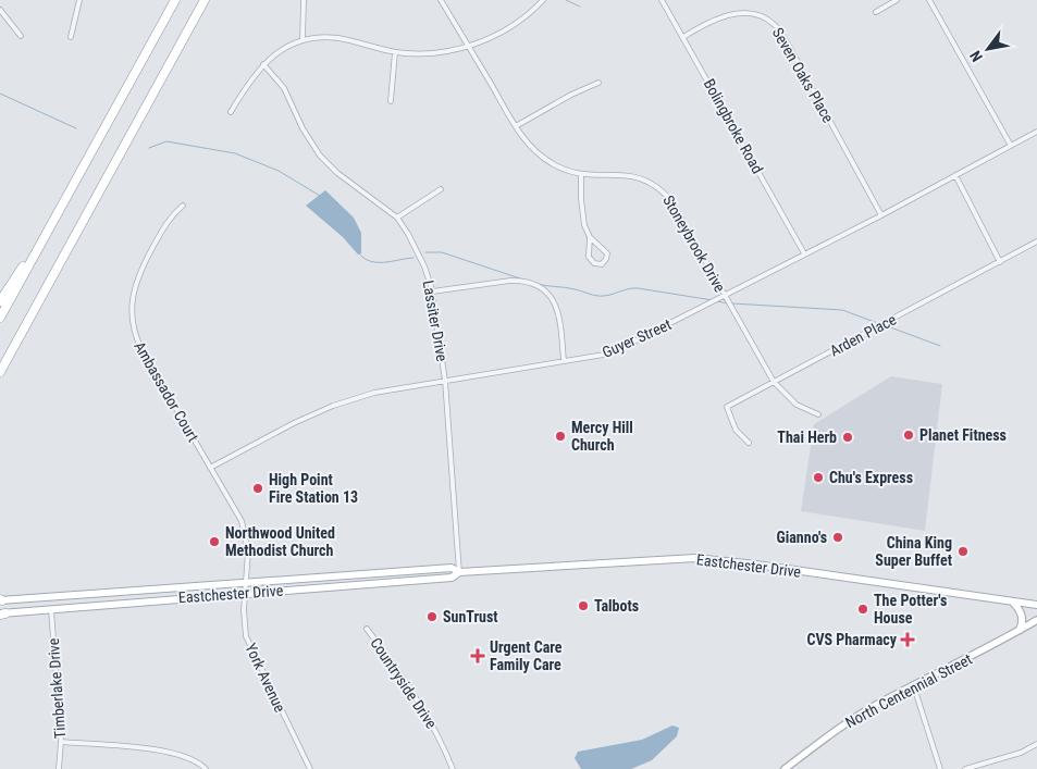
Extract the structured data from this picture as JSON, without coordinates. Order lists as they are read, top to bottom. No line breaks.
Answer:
{"streets":{"main road":["Eastchester Drive"],"street":["Seven Oaks Place","Bolingbroke Road","Stoneybrook Drive","Lassiter Drive","Arden Place","Guyer Street","Ambassador Court","York Avenue","Countryside Drive","Timberlake Drive","North Centennial Street"]},"crossings":[["Seven Oaks Place","Bolingbroke Road"],["Seven Oaks Place","Guyer Street"],["Bolingbroke Road","Guyer Street"],["Stoneybrook Drive","Arden Place"],["Stoneybrook Drive","Guyer Street"],["Lassiter Drive","Guyer Street"],["Lassiter Drive","Eastchester Drive"],["Guyer Street","Ambassador Court"],["Ambassador Court","Eastchester Drive"],["Ambassador Court","York Avenue"],["Eastchester Drive","York Avenue"],["Eastchester Drive","Timberlake Drive"]],"places":{"other":["Planet Fitness","Mercy Hill Church","Thai Herb","Chu's Express","High Point Fire Station 13","Gianno's","Northwood United Methodist Church","China King Super Buffet","Talbots","The Potter's House","SunTrust"],"health":["CVS Pharmacy","Urgent Care Family Care"]},"north":"bottom left"}
